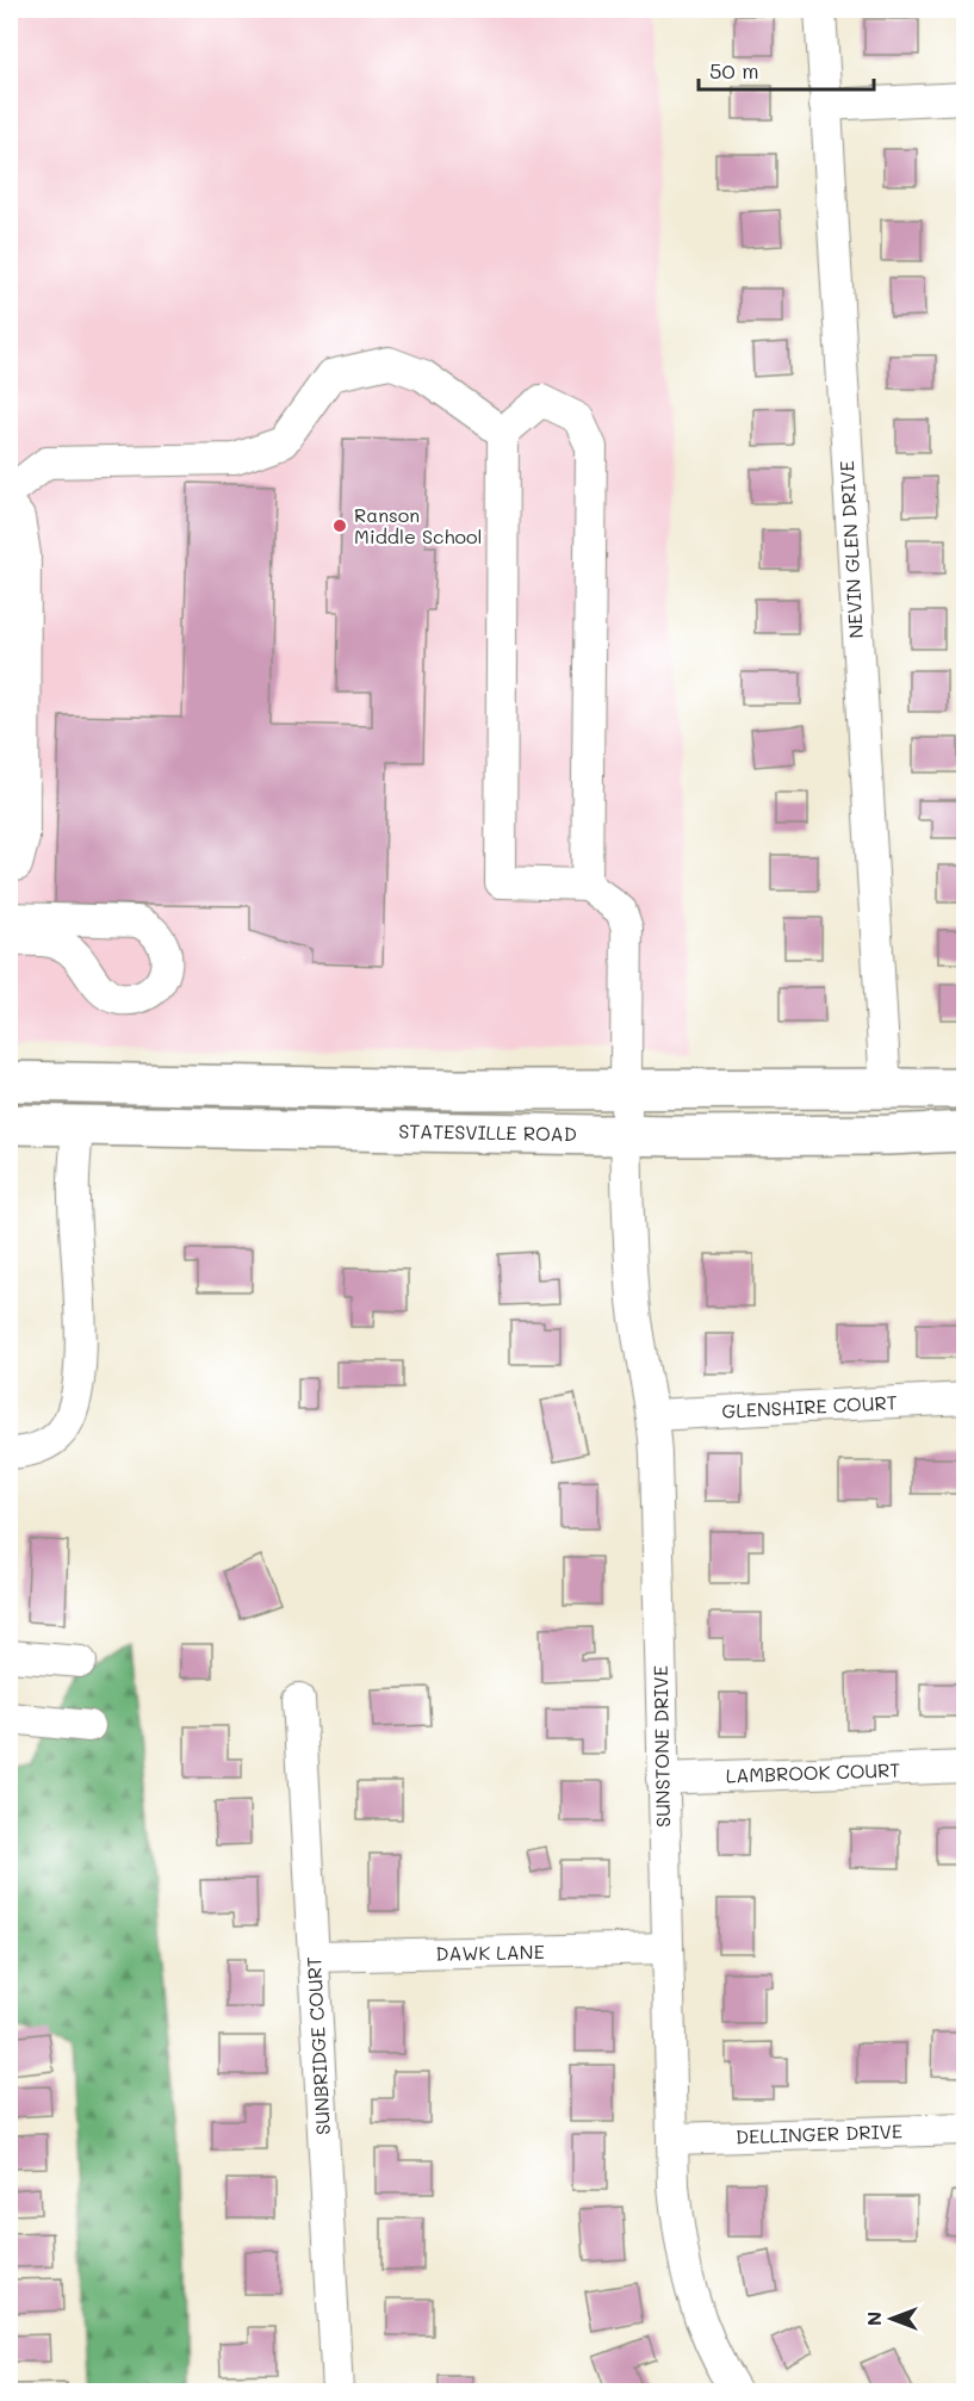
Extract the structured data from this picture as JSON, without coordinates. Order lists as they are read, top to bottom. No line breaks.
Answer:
{"streets":{"main road":["STATESVILLE ROAD"],"street":["NEVIN GLEN DRIVE","GLENSHIRE COURT","SUNSTONE DRIVE","LAMBROOK COURT","DAWK LANE","SUNBRIDGE COURT","DELLINGER DRIVE"]},"crossings":[["STATESVILLE ROAD","SUNSTONE DRIVE"],["GLENSHIRE COURT","SUNSTONE DRIVE"],["SUNSTONE DRIVE","LAMBROOK COURT"],["SUNSTONE DRIVE","DAWK LANE"],["SUNSTONE DRIVE","DELLINGER DRIVE"],["DAWK LANE","SUNBRIDGE COURT"]],"places":["Ranson Middle School"],"scale_bar":"50 m","north":"left"}
